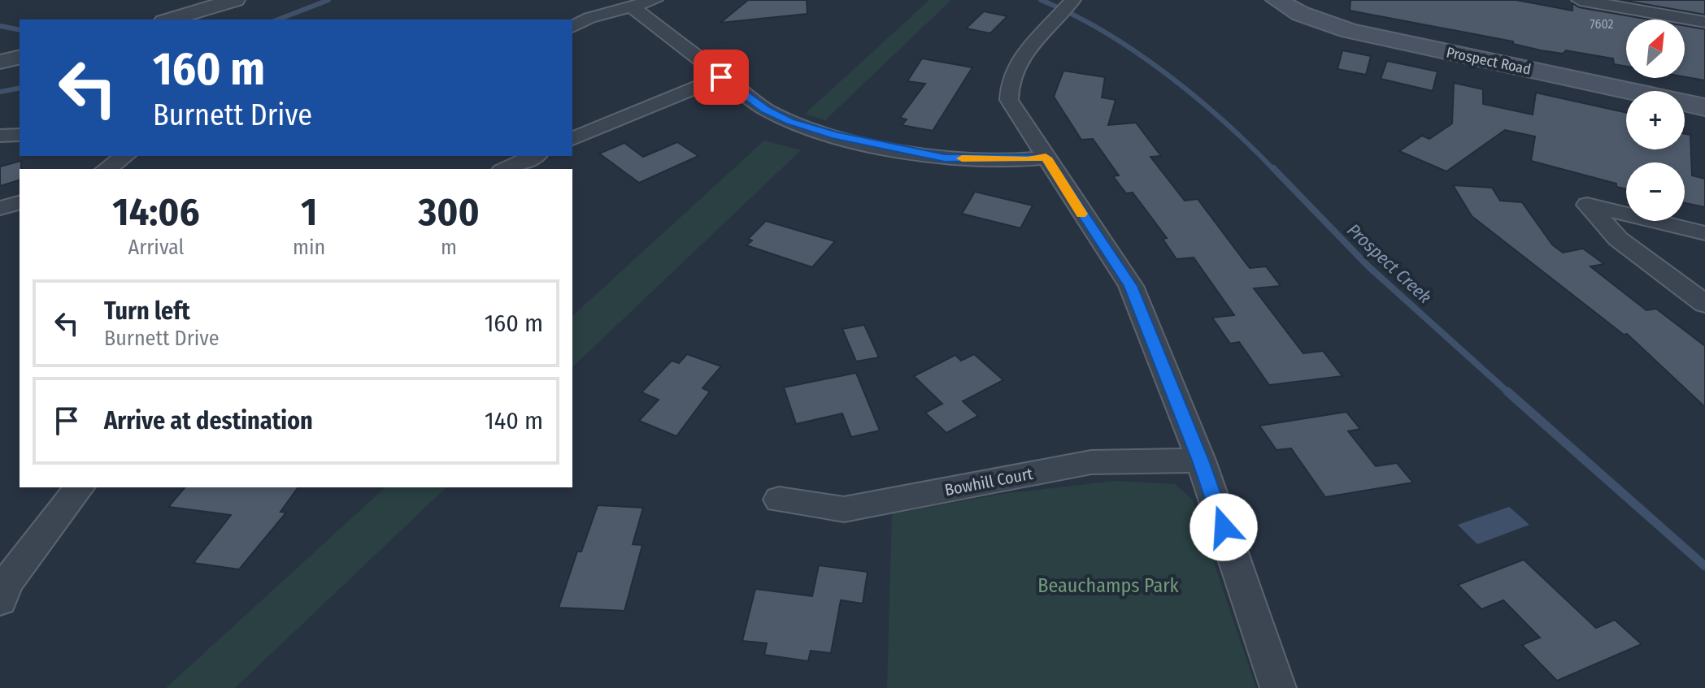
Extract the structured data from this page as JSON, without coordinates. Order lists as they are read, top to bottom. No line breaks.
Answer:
{"streets":{"main road":["Prospect Road"],"street":["Bowhill Court"]},"water":["Prospect Creek"],"parks":["Beauchamps Park"],"house_numbers":["7602"],"north":"top right","page":{"map_buttons":["+","−"],"turn":["160 m","Burnett Drive"],"eta":["14:06","Arrival","1","min","300","m"],"list":[{"name":"Turn left","note":"Burnett Drive","value":"160 m"},{"name":"Arrive at destination","value":"140 m"}]}}
